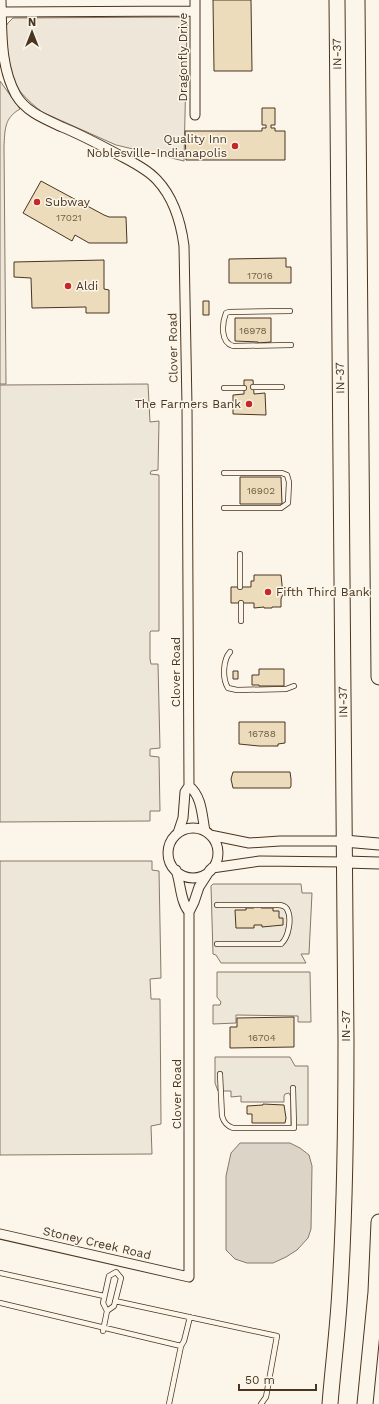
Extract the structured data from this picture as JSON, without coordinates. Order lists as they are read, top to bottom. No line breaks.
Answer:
{"streets":{"highway":["IN-37"],"street":["Dragonfly Drive","Clover Road","Stoney Creek Road"]},"crossings":[["Clover Road","Stoney Creek Road"]],"places":["Quality Inn Noblesville-Indianapolis","Subway","Aldi","The Farmers Bank","Fifth Third Bank"],"house_numbers":["17021","17016","16978","16902","16788","16704"],"scale_bar":"50 m","north":"top"}
